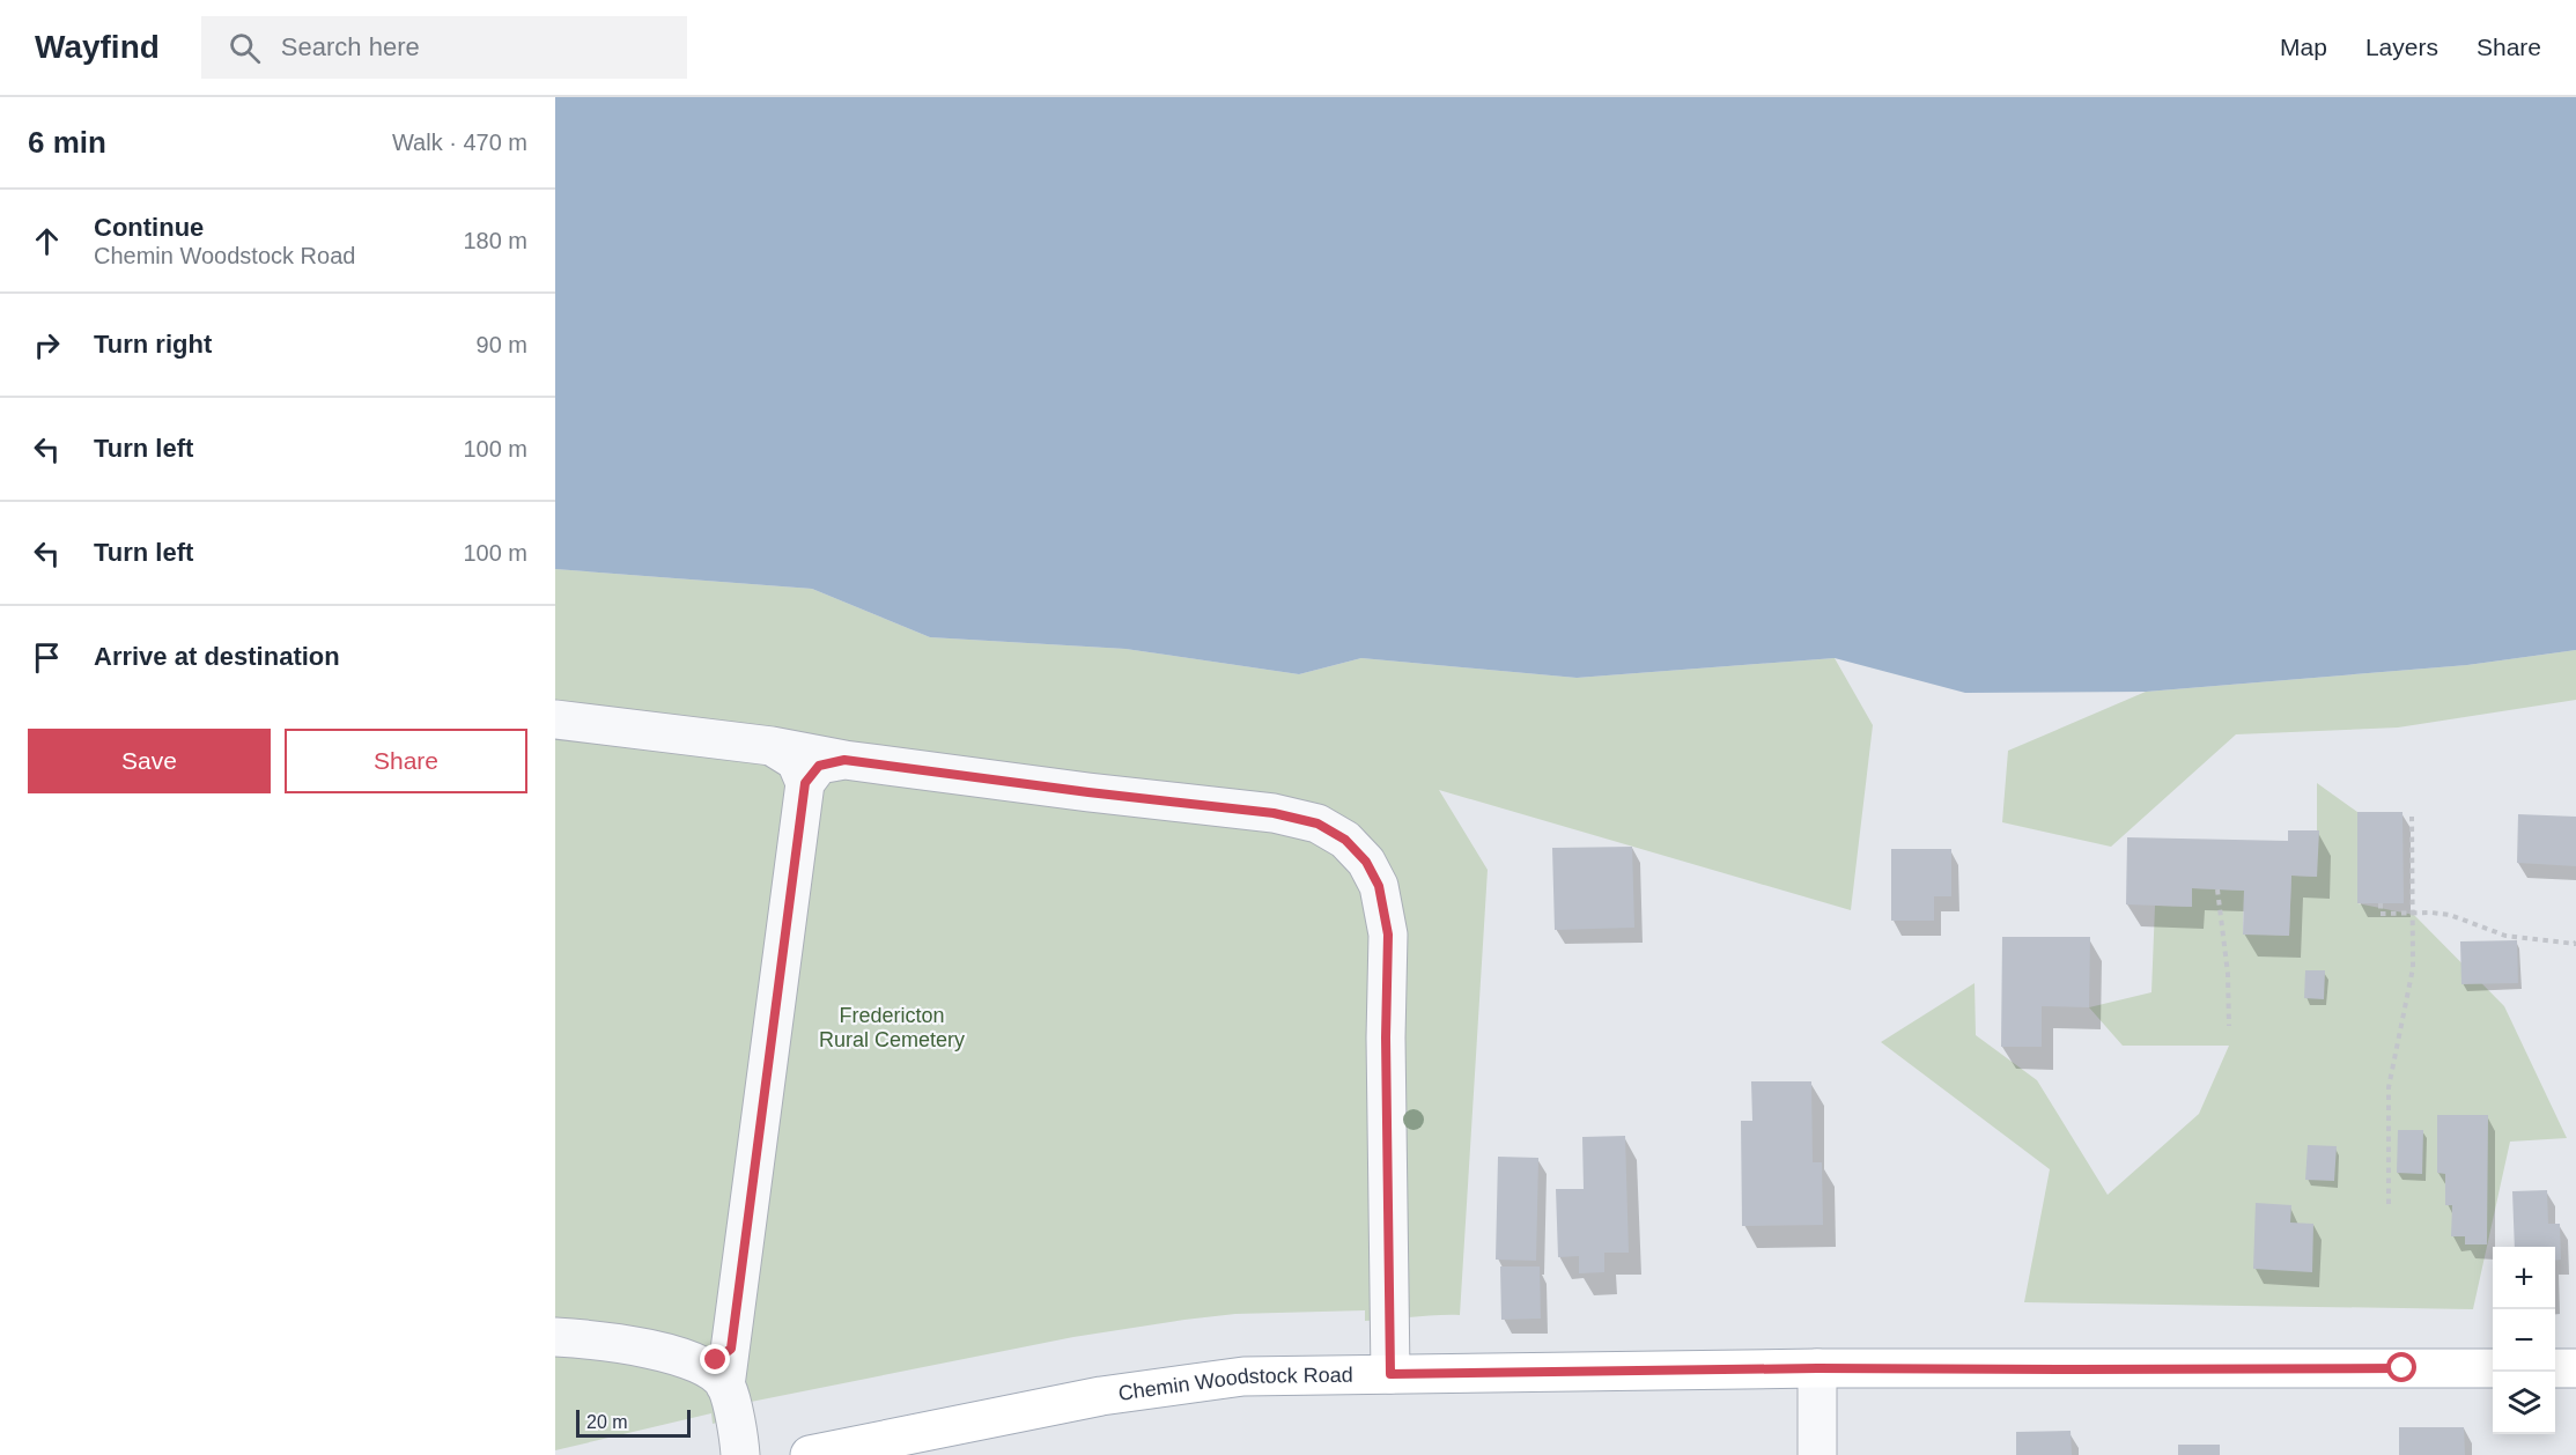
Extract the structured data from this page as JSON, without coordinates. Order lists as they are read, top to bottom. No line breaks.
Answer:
{"streets":{"main road":["Chemin Woodstock Road"]},"parks":["Fredericton Rural Cemetery"],"scale_bar":"20 m","page":{"header":"Wayfind","search":"Search here","nav":["Map","Layers","Share"],"heading":["6 min","Walk · 470 m"],"list":[["Continue","Chemin Woodstock Road","180 m"],["Turn right","90 m"],["Turn left","100 m"],["Turn left","100 m"],"Arrive at destination"],"buttons":["Save","Share"],"map_buttons":["+","−"],"scale":"20 m"}}
